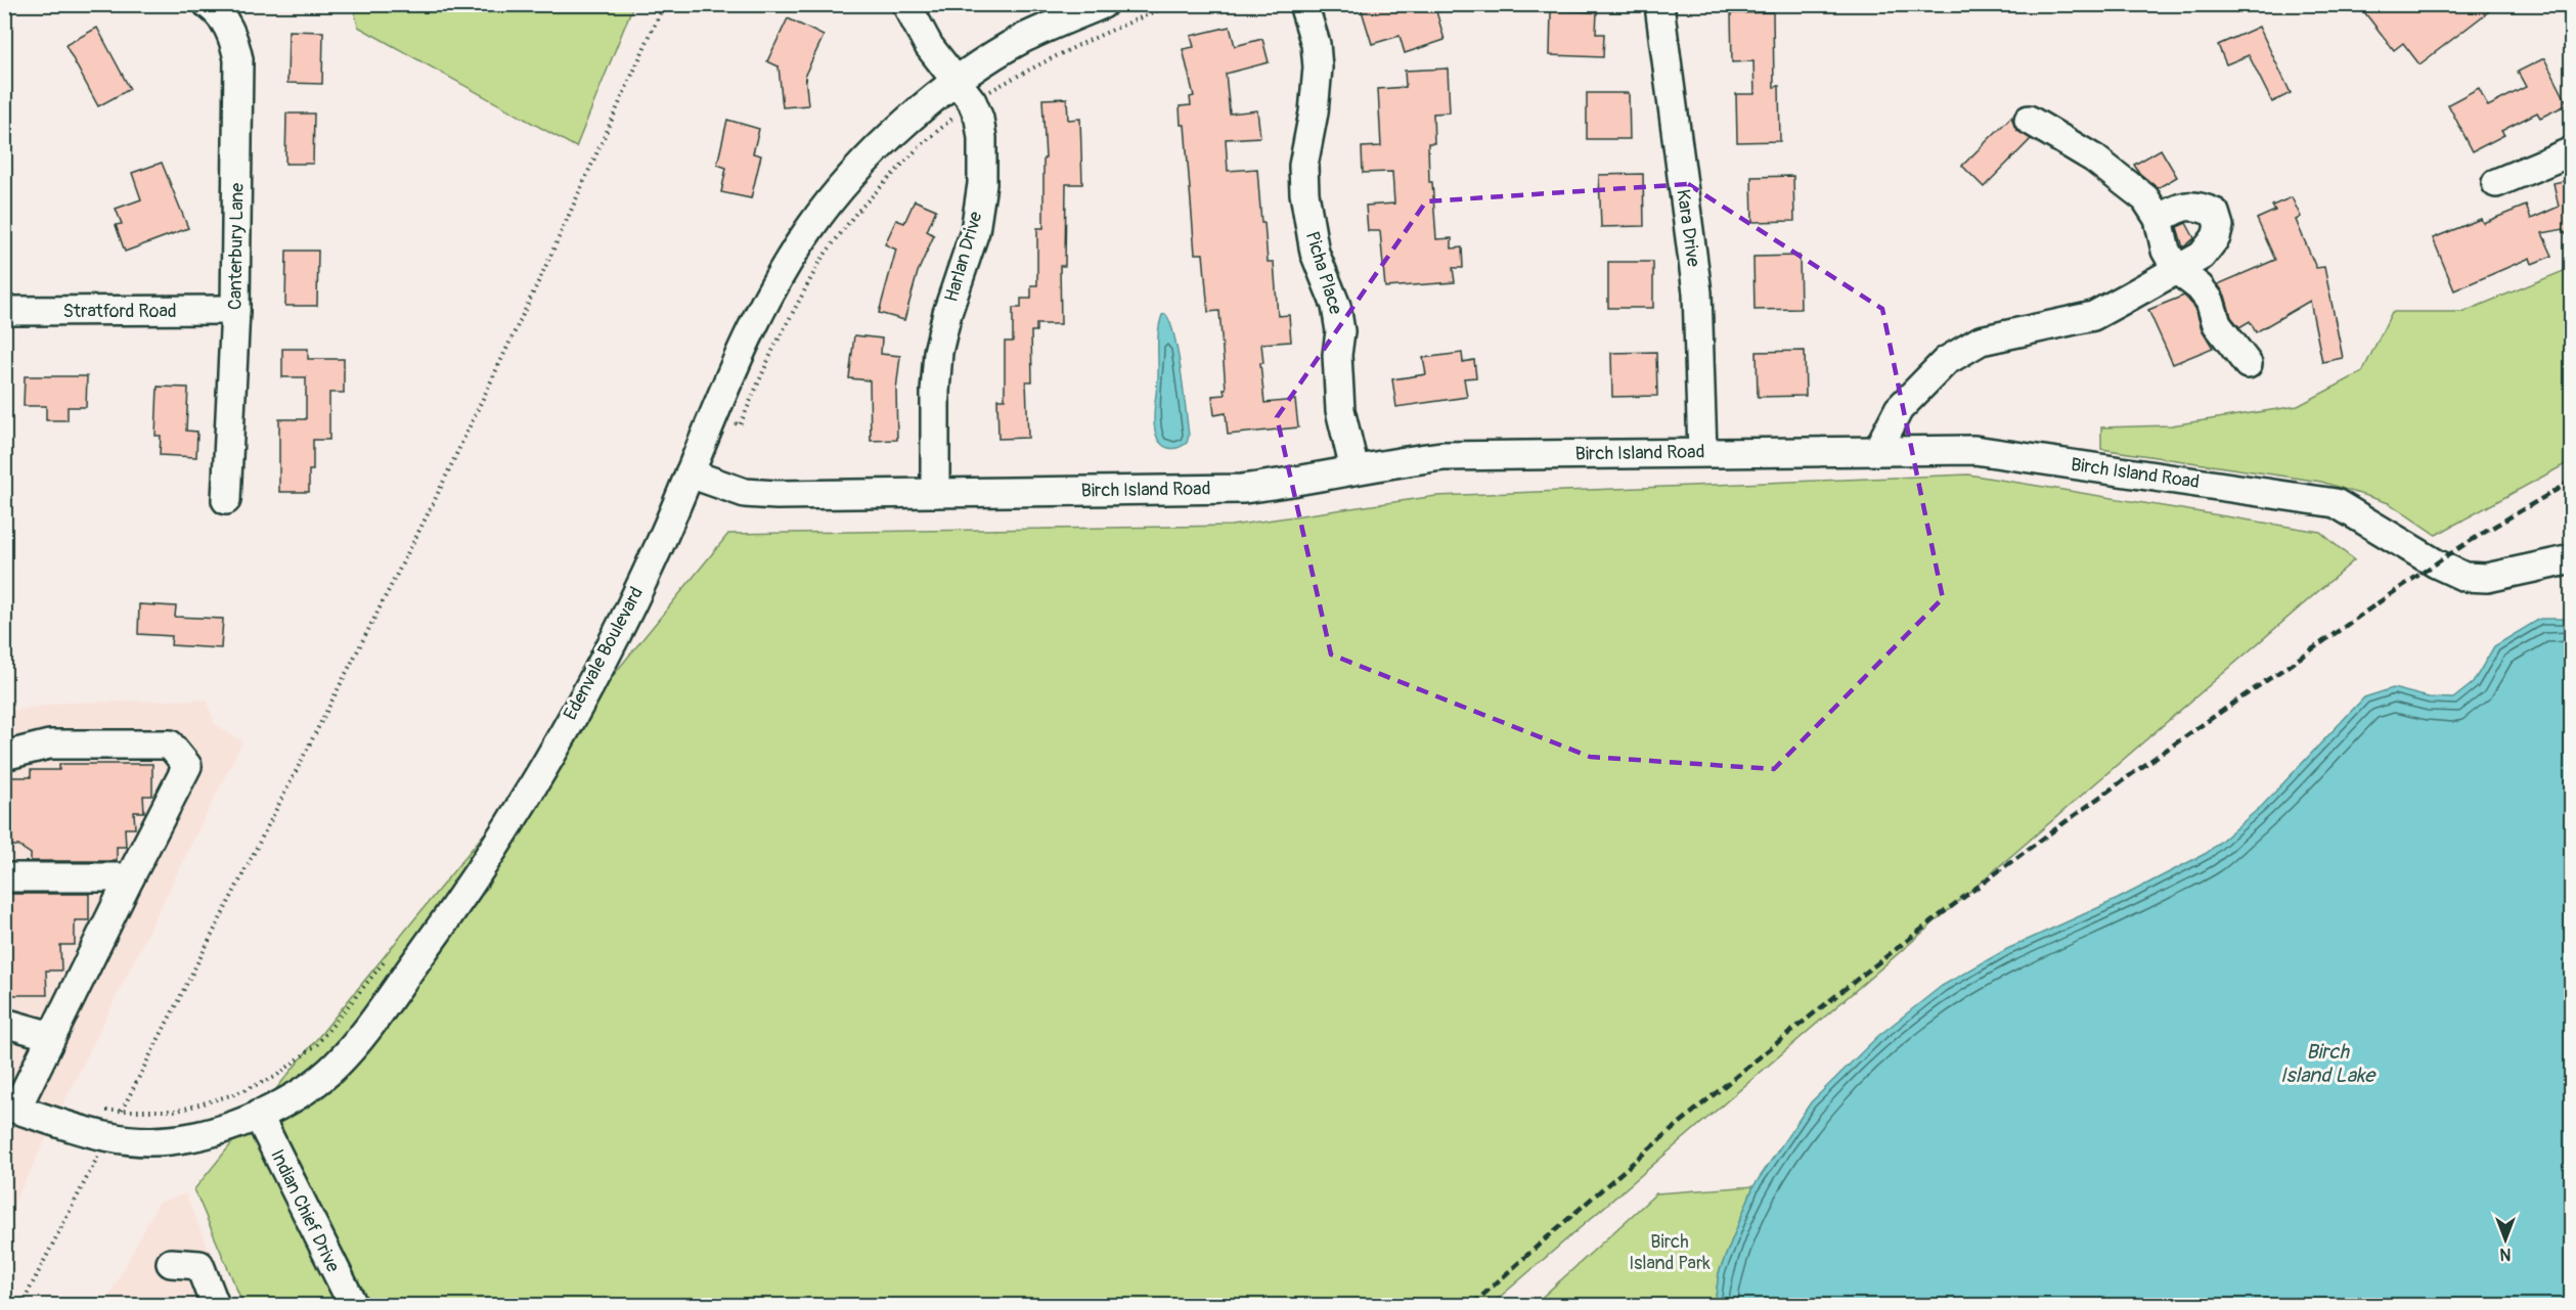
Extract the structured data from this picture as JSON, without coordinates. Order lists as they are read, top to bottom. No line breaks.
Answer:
{"streets":{"street":["Kara Drive","Canterbury Lane","Harlan Drive","Picha Place","Stratford Road","Birch Island Road","Edenvale Boulevard","Indian Chief Drive"]},"crossings":[["Kara Drive","Birch Island Road"],["Canterbury Lane","Stratford Road"],["Harlan Drive","Birch Island Road"],["Harlan Drive","Edenvale Boulevard"],["Picha Place","Birch Island Road"],["Birch Island Road","Edenvale Boulevard"],["Edenvale Boulevard","Indian Chief Drive"]],"water":["Birch Island Lake"],"parks":["Birch Island Park"],"north":"bottom"}
